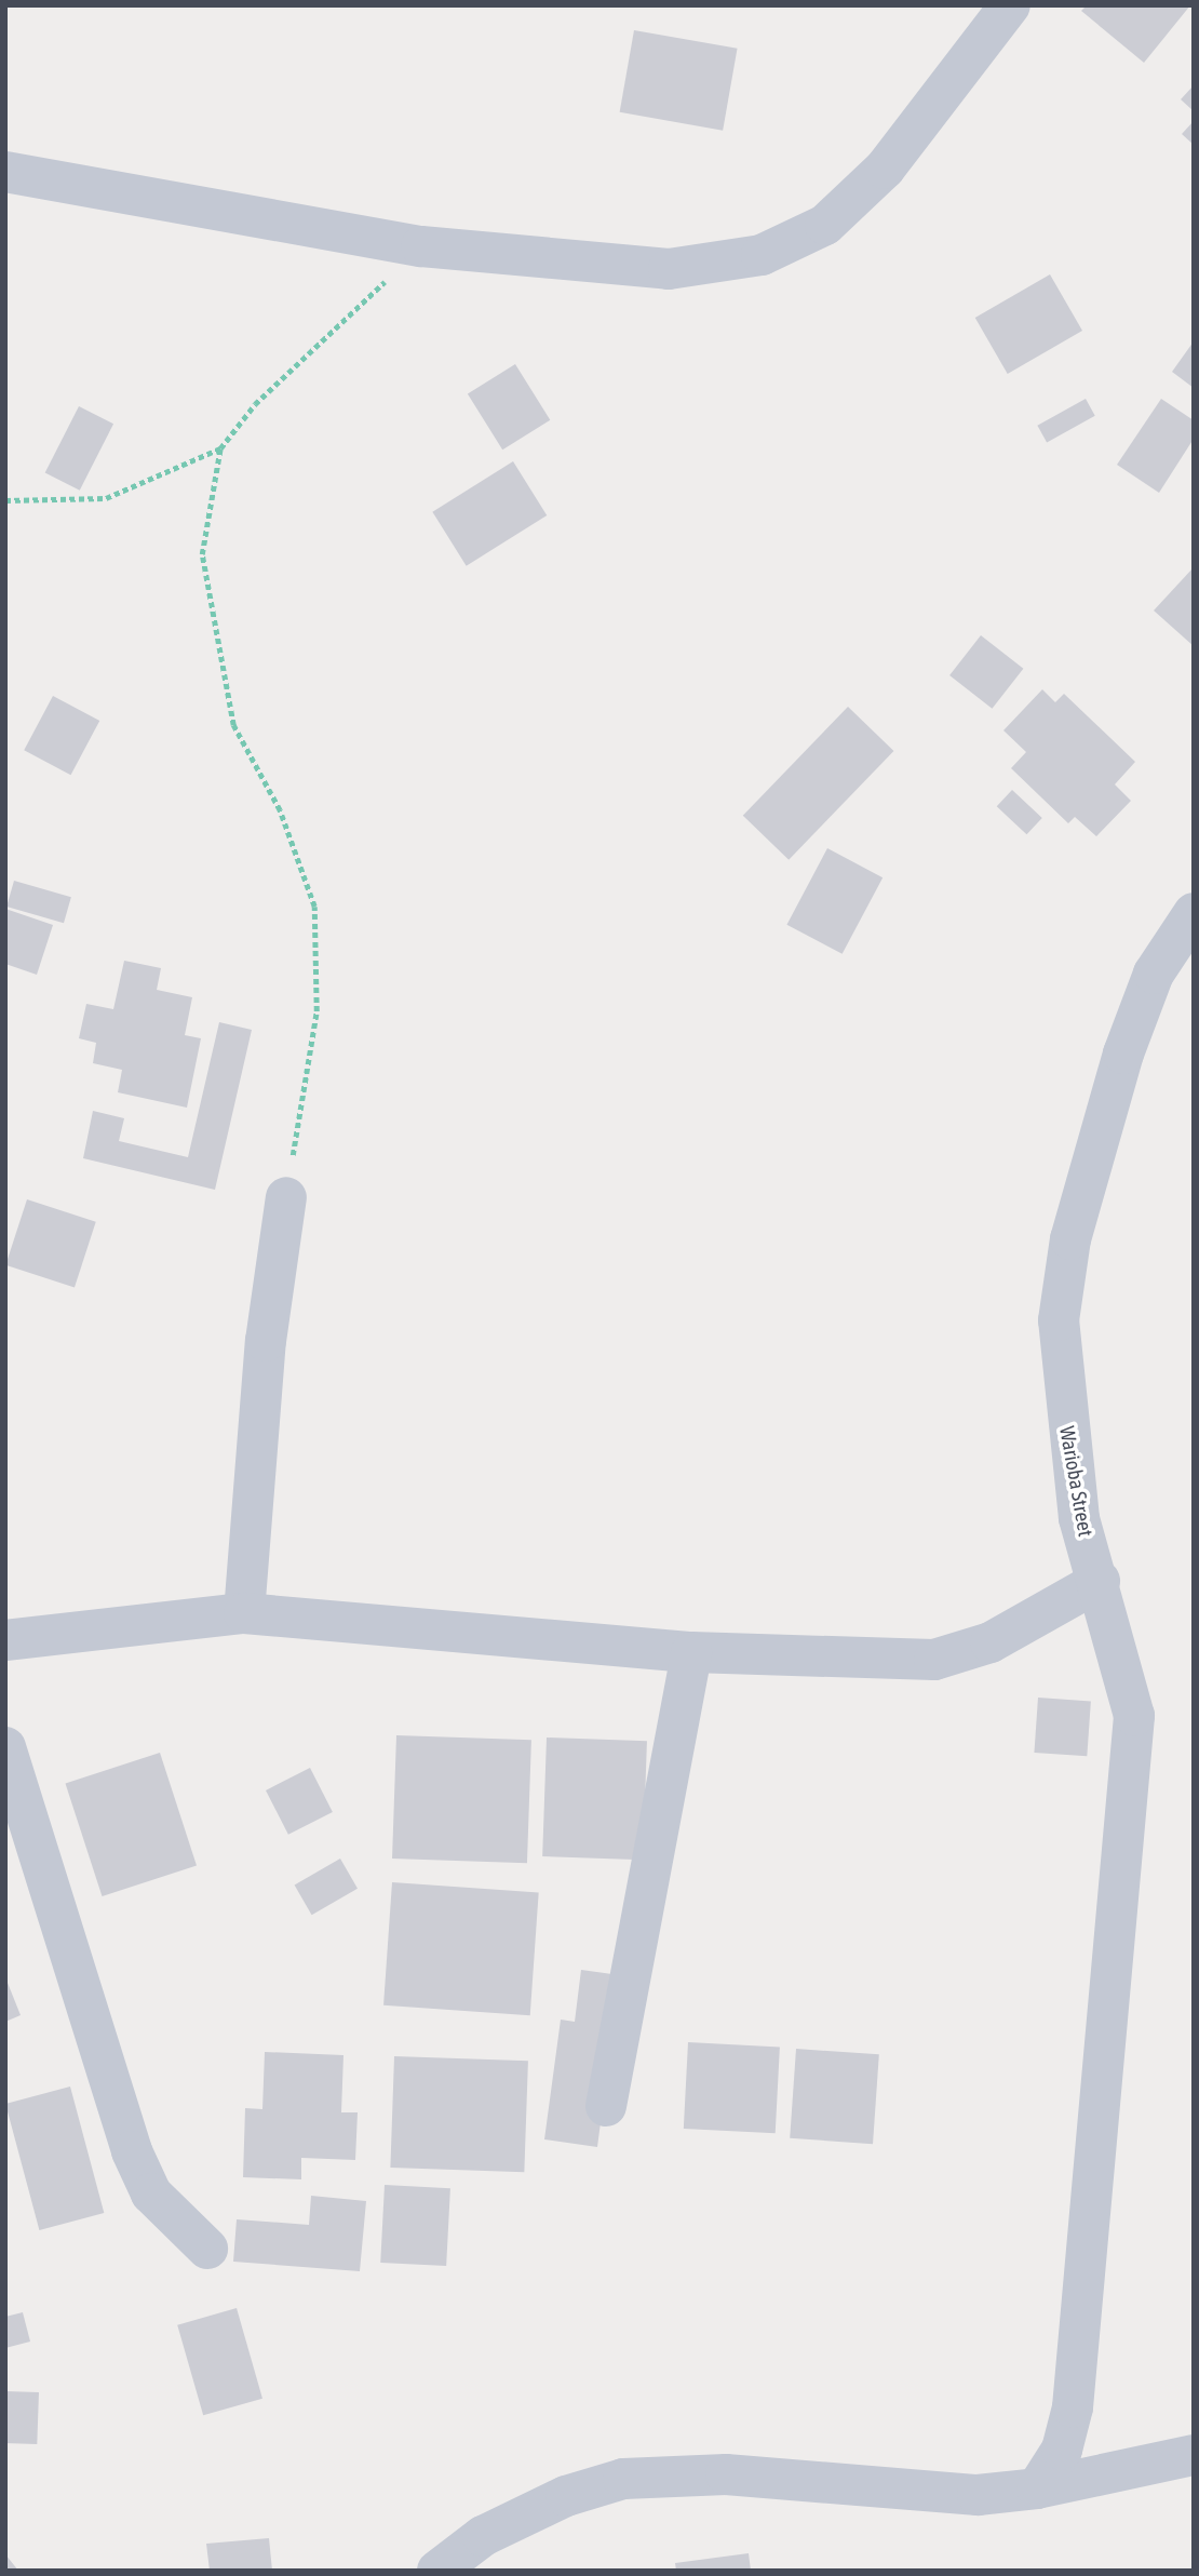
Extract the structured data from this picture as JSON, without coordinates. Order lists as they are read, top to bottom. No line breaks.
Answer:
{"streets":{"street":["Warioba Street"]}}
